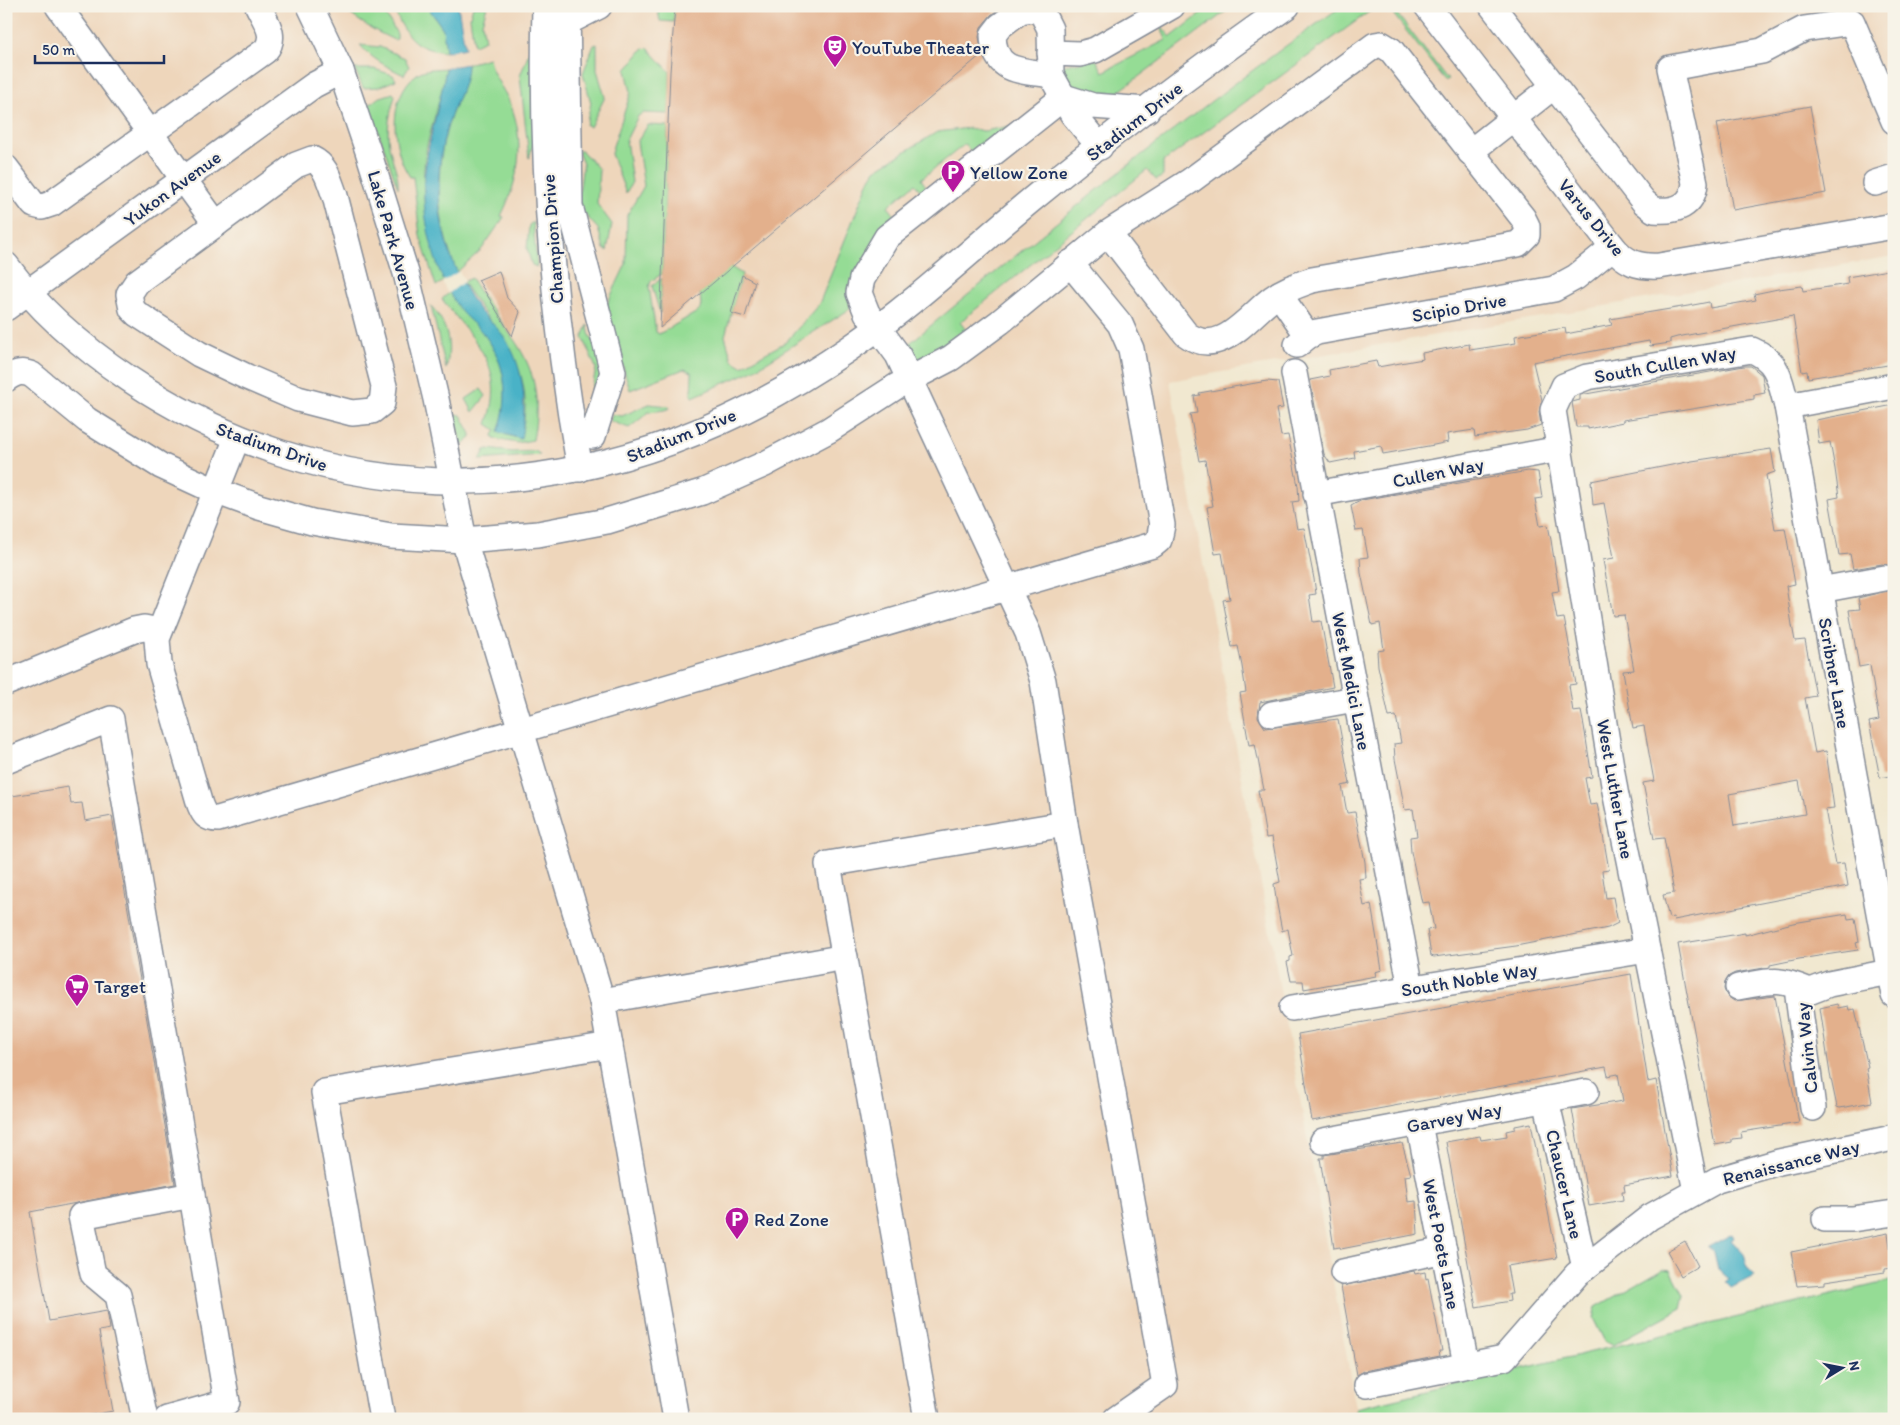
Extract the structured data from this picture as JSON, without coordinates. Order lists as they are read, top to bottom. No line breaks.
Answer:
{"streets":{"street":["Stadium Drive","Yukon Avenue","Varus Drive","Champion Drive","Lake Park Avenue","Scipio Drive","South Cullen Way","Cullen Way","Scribner Lane","West Medici Lane","West Luther Lane","South Noble Way","Calvin Way","Garvey Way","Renaissance Way","Chaucer Lane","West Poets Lane"]},"crossings":[["Stadium Drive","Yukon Avenue"],["Stadium Drive","Champion Drive"],["Stadium Drive","Lake Park Avenue"],["Yukon Avenue","Lake Park Avenue"],["Varus Drive","Scipio Drive"],["South Cullen Way","Scribner Lane"],["South Cullen Way","West Luther Lane"],["Cullen Way","West Medici Lane"],["Cullen Way","West Luther Lane"],["Scribner Lane","Calvin Way"],["West Medici Lane","South Noble Way"],["West Luther Lane","South Noble Way"],["West Luther Lane","Renaissance Way"],["Garvey Way","Chaucer Lane"],["Garvey Way","West Poets Lane"],["Renaissance Way","Chaucer Lane"],["Renaissance Way","West Poets Lane"]],"places":{"theatre":["YouTube Theater"],"parking":["Yellow Zone","Red Zone"],"supermarket":["Target"]},"scale_bar":"50 m","north":"right"}
